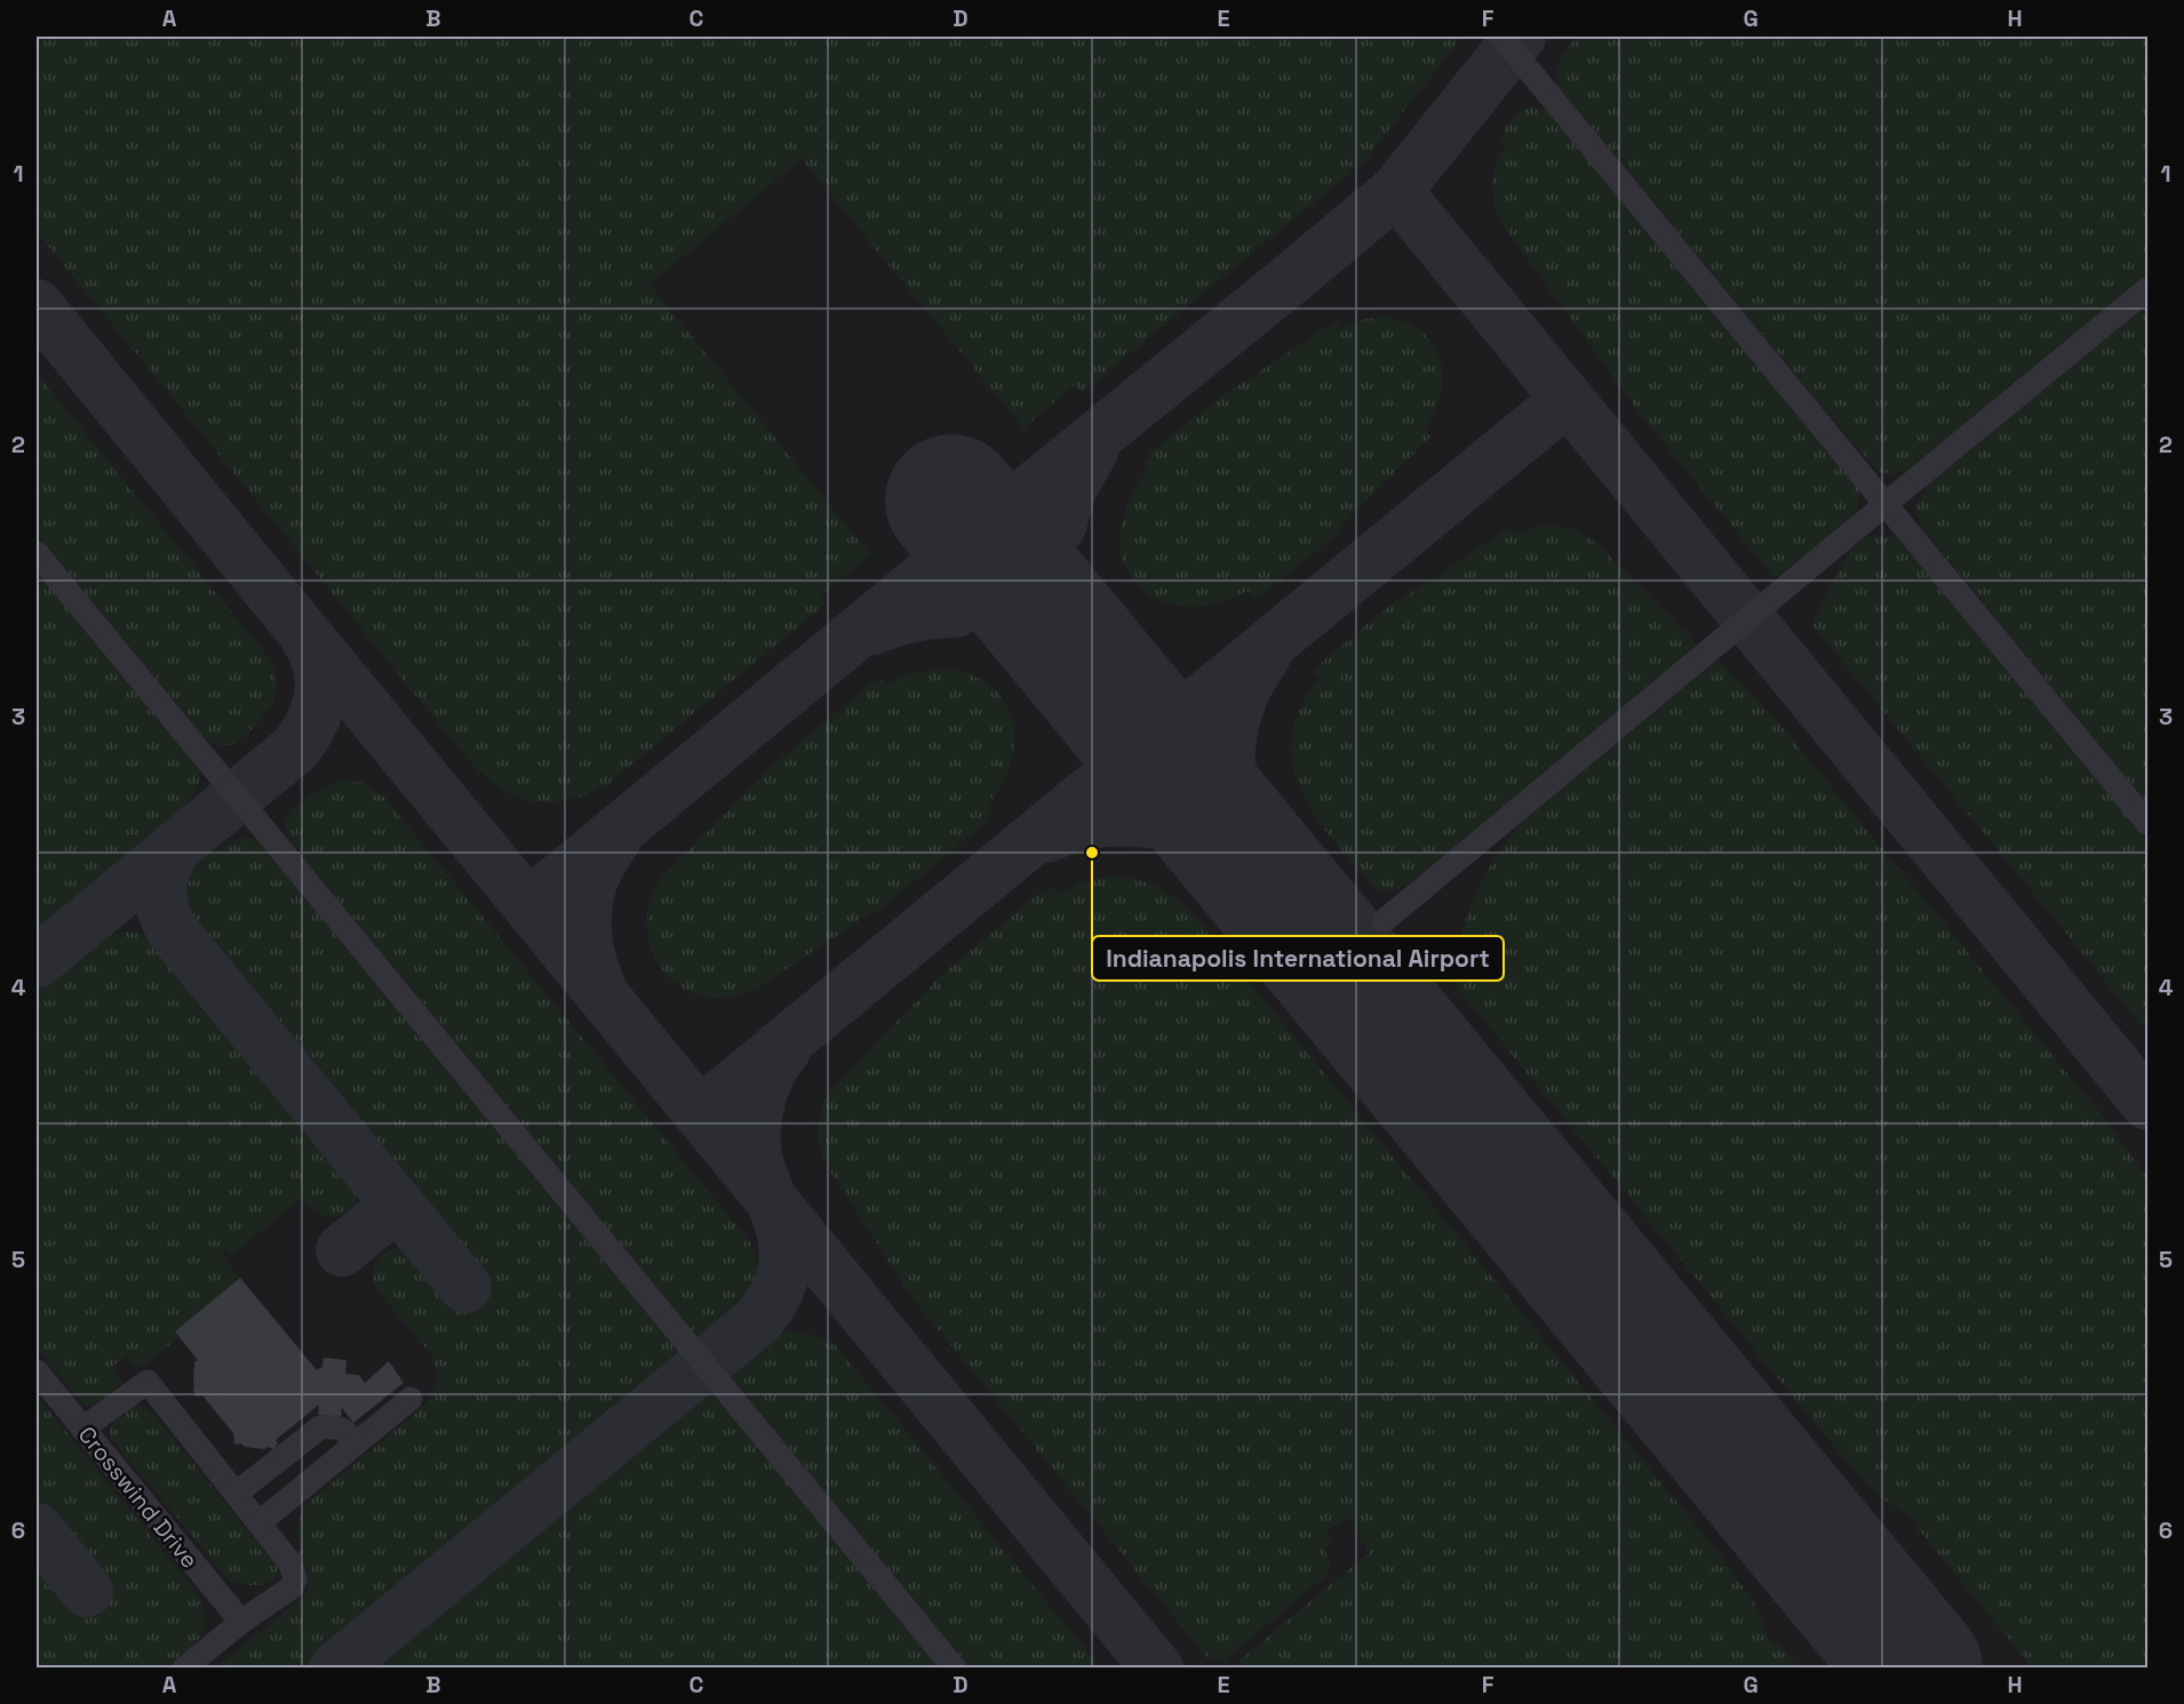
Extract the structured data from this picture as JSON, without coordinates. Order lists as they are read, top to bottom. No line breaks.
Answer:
{"streets":{"street":["Crosswind Drive"]},"places":["Indianapolis International Airport"],"grid":{"columns":["A","B","C","D","E","F","G","H"],"rows":["1","2","3","4","5","6"]}}
